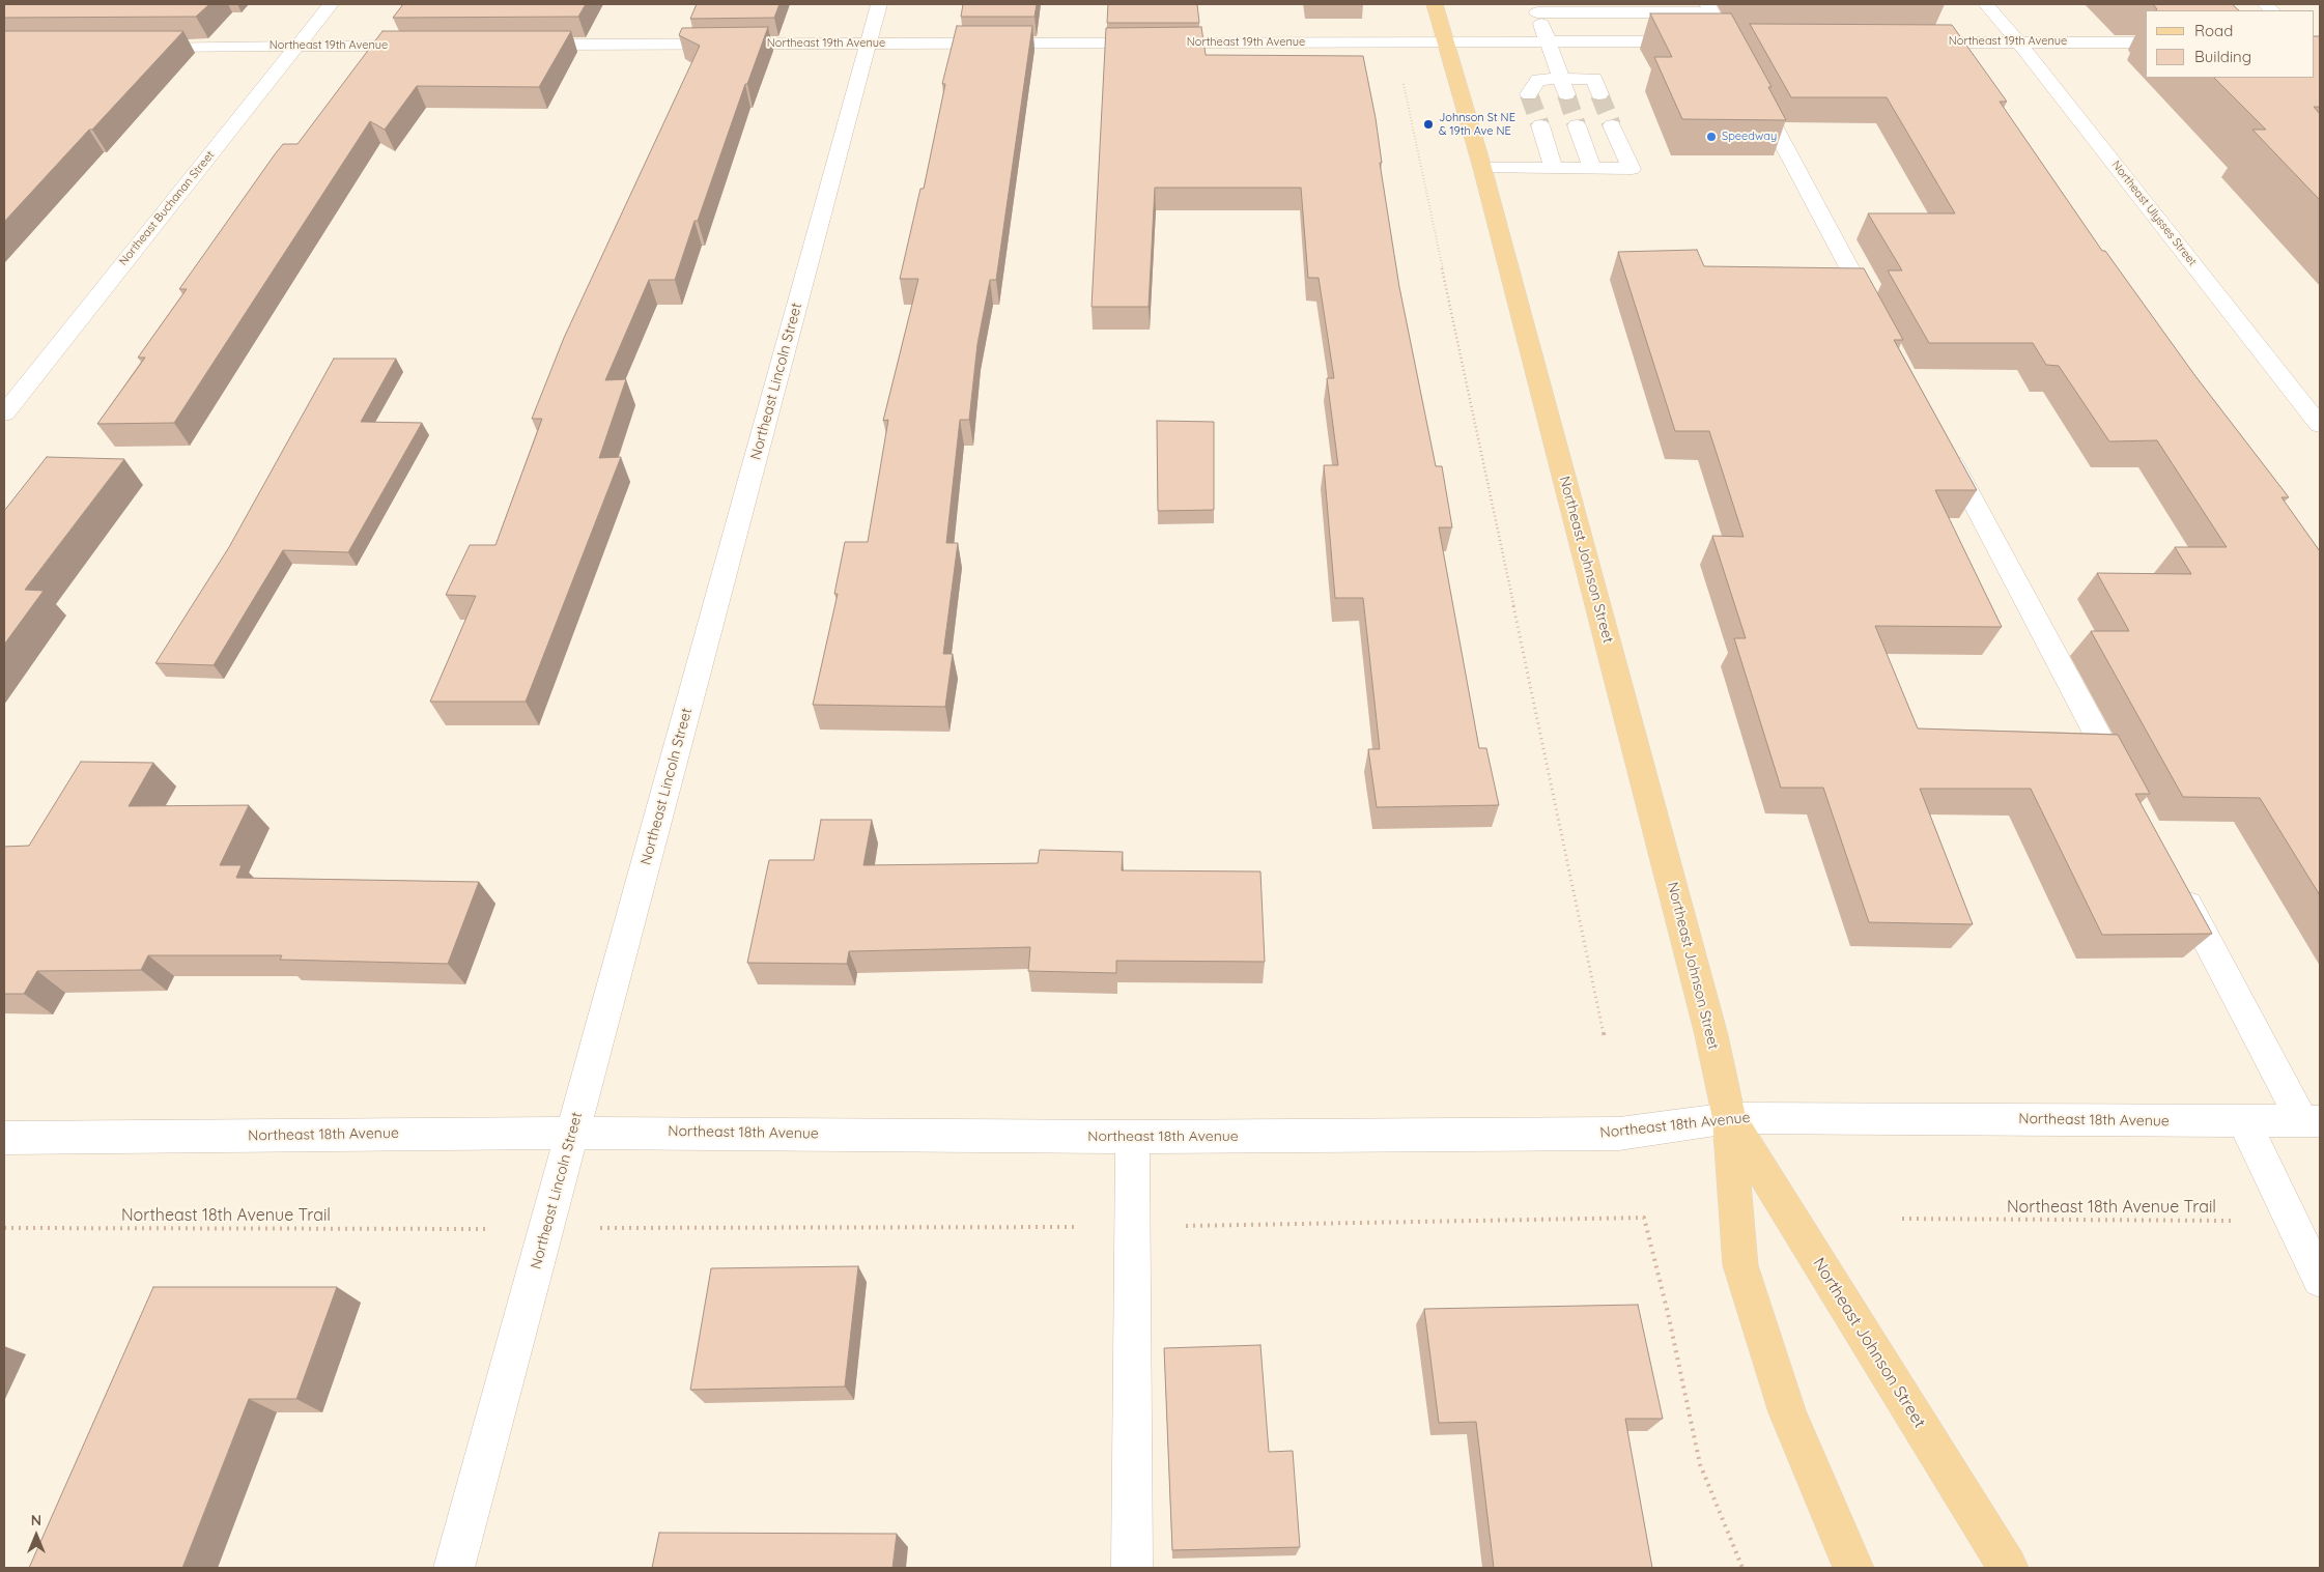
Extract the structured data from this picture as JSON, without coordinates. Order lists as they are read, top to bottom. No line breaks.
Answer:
{"streets":{"main road":["Northeast Johnson Street"],"street":["Northeast 19th Avenue","Northeast Buchanan Street","Northeast Ulysses Street","Northeast Lincoln Street","Northeast 18th Avenue"],"path":["Northeast 18th Avenue Trail"]},"crossings":[["Northeast 19th Avenue","Northeast Buchanan Street"],["Northeast 19th Avenue","Northeast Ulysses Street"],["Northeast 19th Avenue","Northeast Lincoln Street"],["Northeast 19th Avenue","Northeast Johnson Street"],["Northeast Lincoln Street","Northeast 18th Avenue"],["Northeast Johnson Street","Northeast 18th Avenue"]],"places":["Johnson St NE & 19th Ave NE","Speedway"],"legend":["Road","Building"],"north":"top"}
